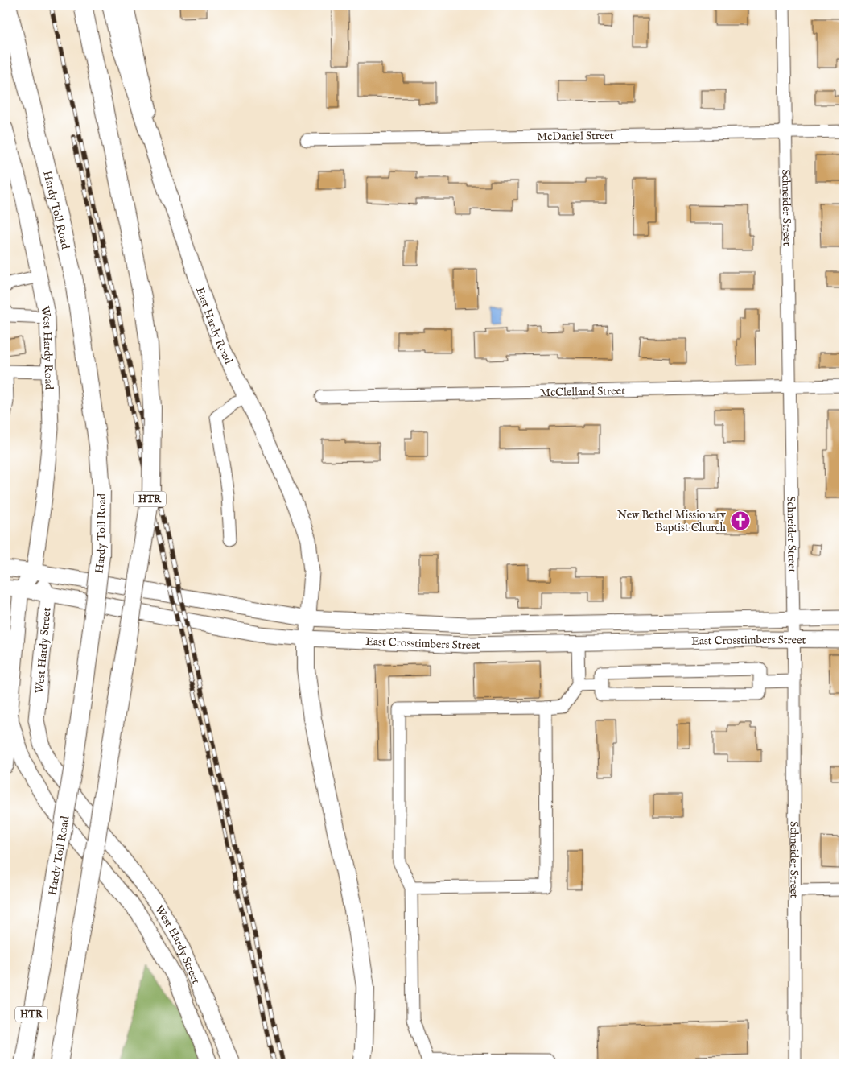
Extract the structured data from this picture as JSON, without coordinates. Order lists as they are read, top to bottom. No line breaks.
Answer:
{"streets":{"highway":["Hardy Toll Road","HTR"],"main road":["East Hardy Road","West Hardy Road","East Crosstimbers Street","West Hardy Street"],"street":["McDaniel Street","Schneider Street","McClelland Street"]},"crossings":[["McDaniel Street","Schneider Street"],["Schneider Street","McClelland Street"],["Schneider Street","East Crosstimbers Street"],["East Hardy Road","East Crosstimbers Street"],["West Hardy Road","East Crosstimbers Street"],["West Hardy Road","West Hardy Street"],["East Crosstimbers Street","West Hardy Street"]],"places":{"church":["New Bethel Missionary Baptist Church"]}}
